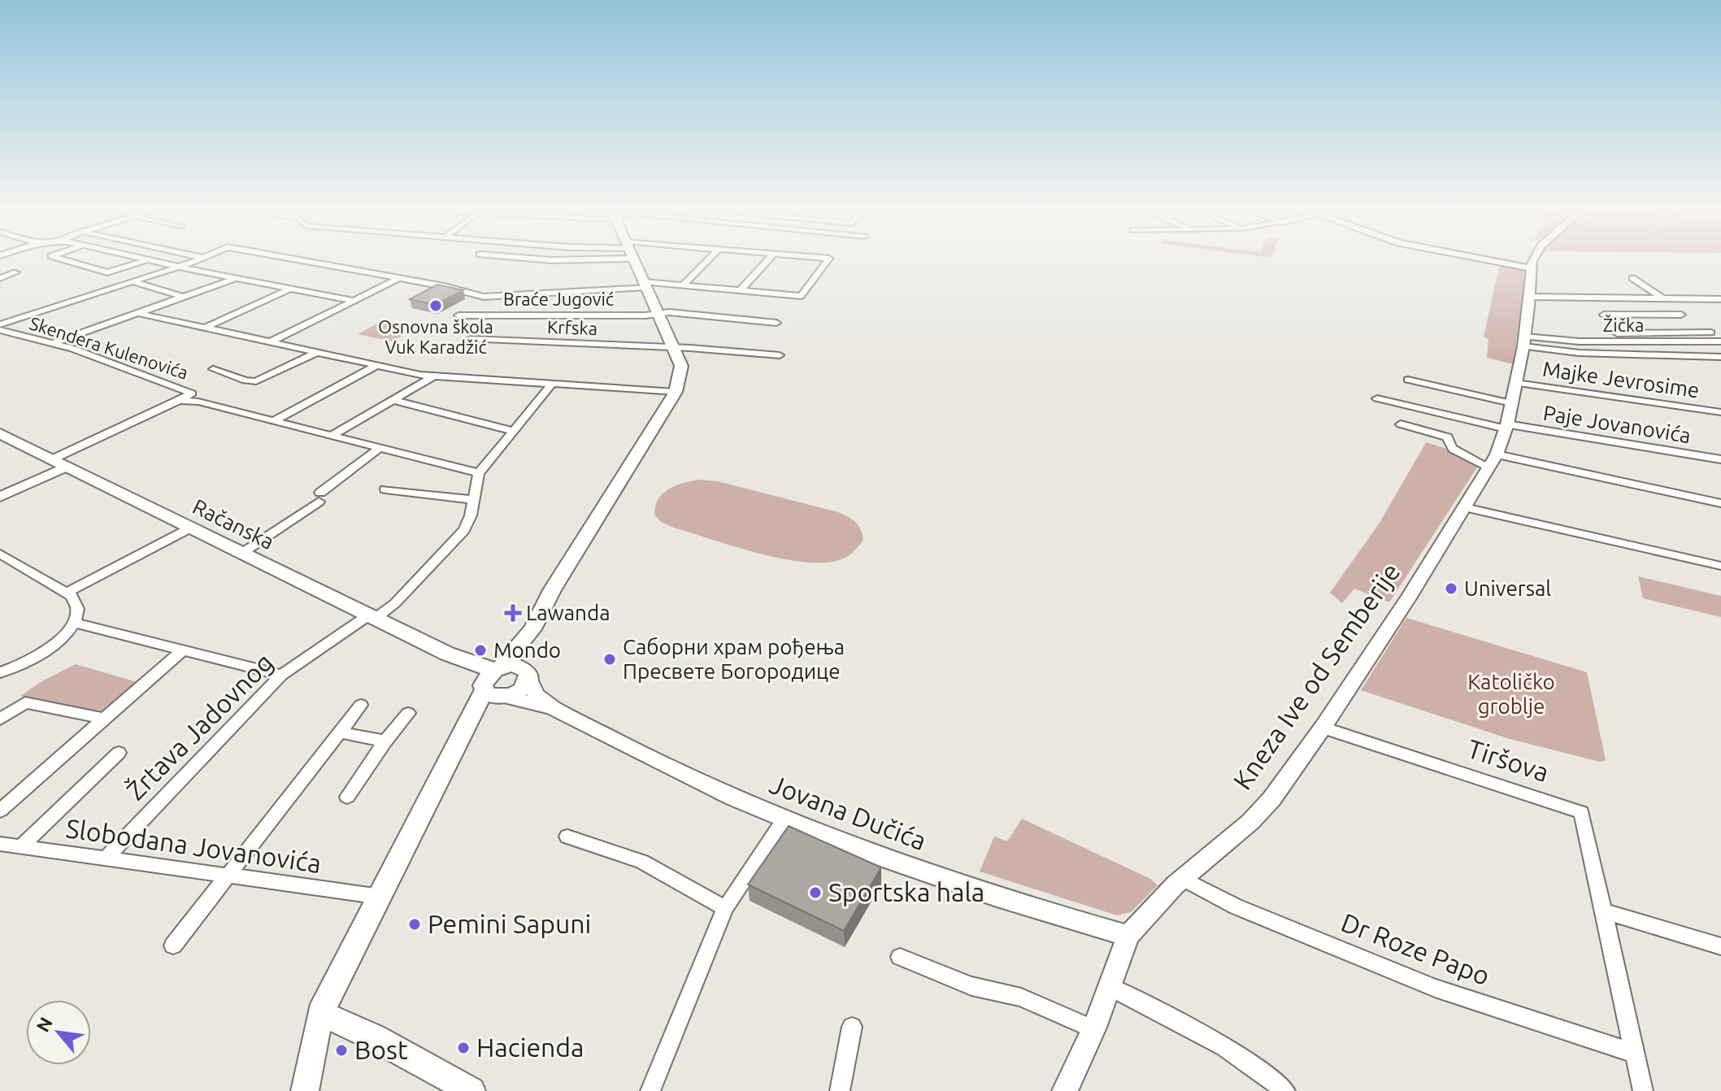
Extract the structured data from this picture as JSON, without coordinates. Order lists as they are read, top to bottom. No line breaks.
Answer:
{"streets":{"main road":["Račanska"],"street":["Braće Jugović","Žička","Krfska","Skendera Kulenovića","Majke Jevrosime","Paje Jovanovića","Kneza Ive od Semberije","Žrtava Jadovnog","Tiršova","Jovana Dučića","Slobodana Jovanovića","Dr Roze Papo"]},"crossings":[["Žička","Kneza Ive od Semberije"],["Majke Jevrosime","Kneza Ive od Semberije"],["Paje Jovanovića","Kneza Ive od Semberije"],["Račanska","Žrtava Jadovnog"],["Kneza Ive od Semberije","Tiršova"],["Kneza Ive od Semberije","Jovana Dučića"],["Kneza Ive od Semberije","Dr Roze Papo"],["Žrtava Jadovnog","Slobodana Jovanovića"],["Tiršova","Dr Roze Papo"]],"parks":["Katoličko groblje"],"places":{"other":["Osnovna škola Vuk Karadžić","Universal","Mondo","Саборни храм рођења Пресвете Богородице","Sportska hala","Pemini Sapuni","Hacienda","Bost"],"health":["Lawanda"]},"north":"top left"}
